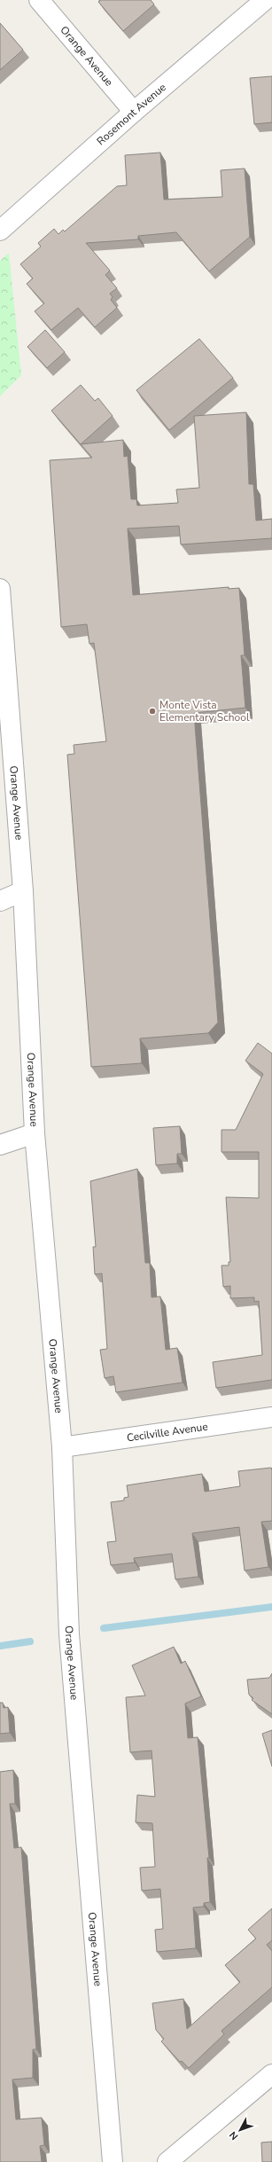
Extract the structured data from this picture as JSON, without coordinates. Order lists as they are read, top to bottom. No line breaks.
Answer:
{"streets":{"street":["Orange Avenue","Rosemont Avenue","Cecilville Avenue"]},"crossings":[["Orange Avenue","Rosemont Avenue"],["Orange Avenue","Cecilville Avenue"]],"places":["Monte Vista Elementary School"],"north":"bottom left"}
